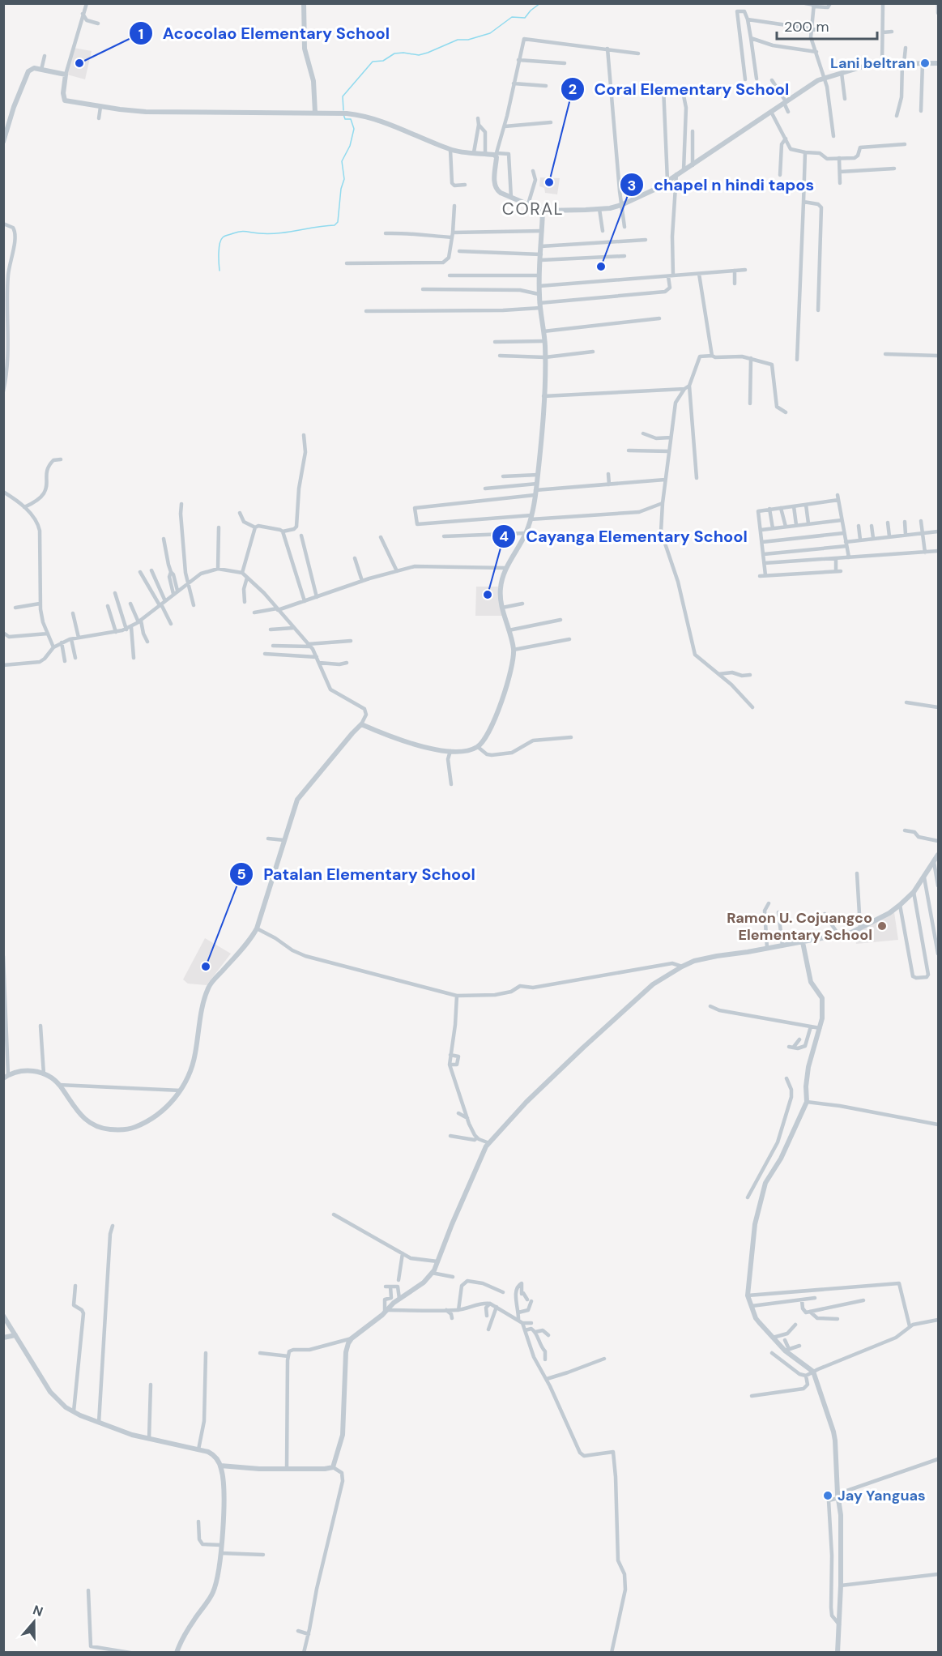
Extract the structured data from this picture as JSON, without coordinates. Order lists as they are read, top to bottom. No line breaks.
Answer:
{"districts":["CORAL"],"places":["Acocolao Elementary School","Lani beltran","Coral Elementary School","chapel n hindi tapos","Cayanga Elementary School","Ramon U. Cojuangco Elementary School","Patalan Elementary School","Jay Yanguas"],"scale_bar":"200 m","north":"top"}
